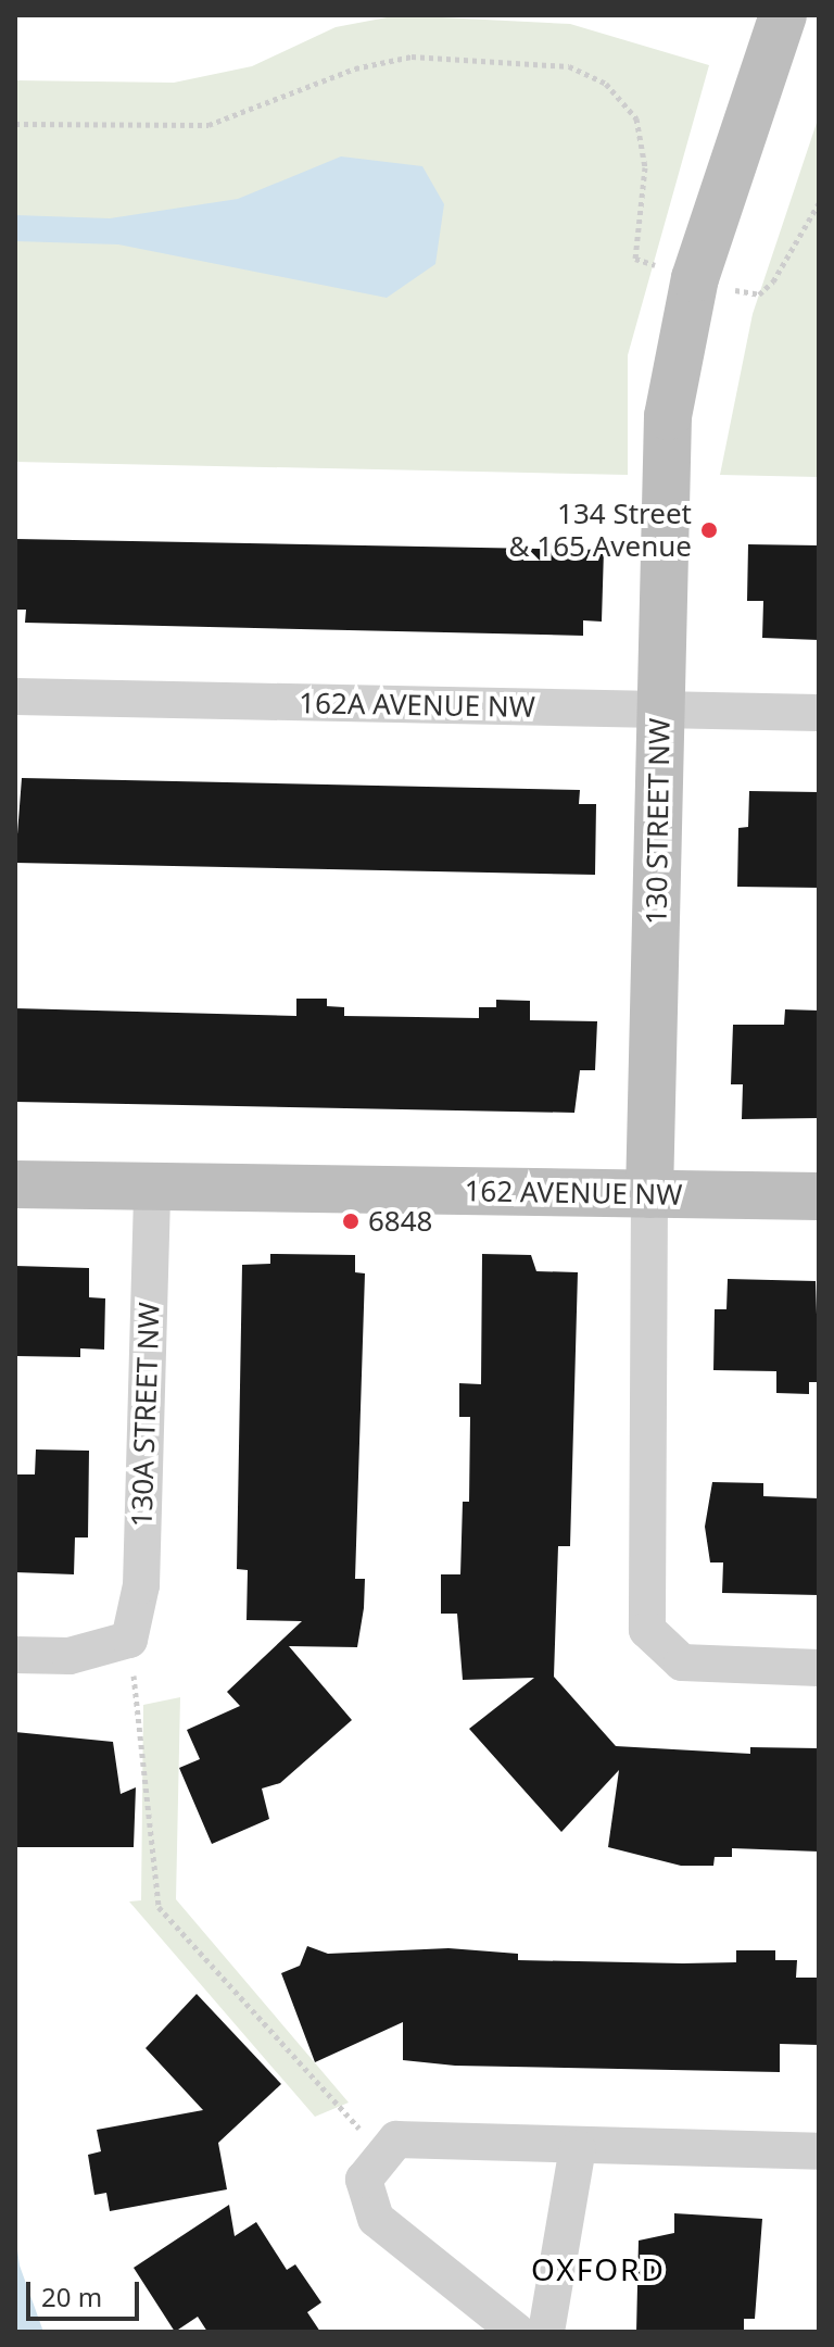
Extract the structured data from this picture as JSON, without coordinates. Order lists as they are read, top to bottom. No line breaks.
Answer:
{"streets":{"street":["162A AVENUE NW","130 STREET NW","162 AVENUE NW","130A STREET NW"]},"crossings":[["162A AVENUE NW","130 STREET NW"],["130 STREET NW","162 AVENUE NW"],["162 AVENUE NW","130A STREET NW"]],"districts":["OXFORD"],"places":["134 Street & 165 Avenue","6848"],"scale_bar":"20 m"}
